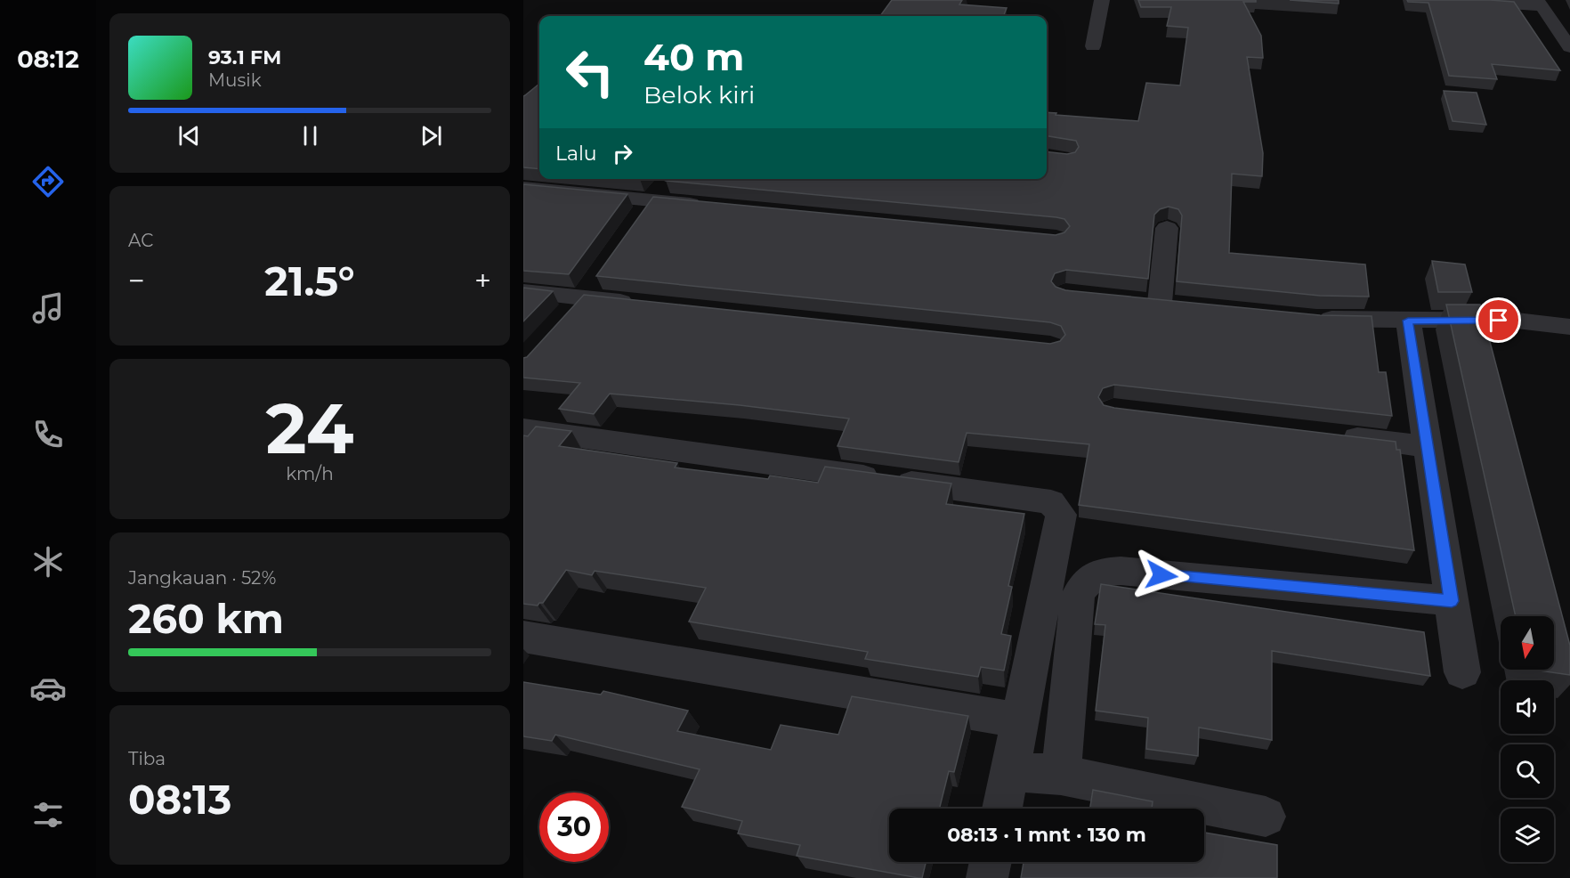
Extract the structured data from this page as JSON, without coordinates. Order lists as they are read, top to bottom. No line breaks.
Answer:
{"north":"bottom","page":{"tabs":"08:12","turn":["40 m","Belok kiri"],"song":["93.1 FM","Musik"],"then":"Lalu","tile":["AC",["24","km/h"],["Jangkauan · 52%","260 km"],["Tiba","08:13"]],"heat":["−","21.5°","+"],"limit":"30","trip":"08:13 · 1 mnt · 130 m"}}
